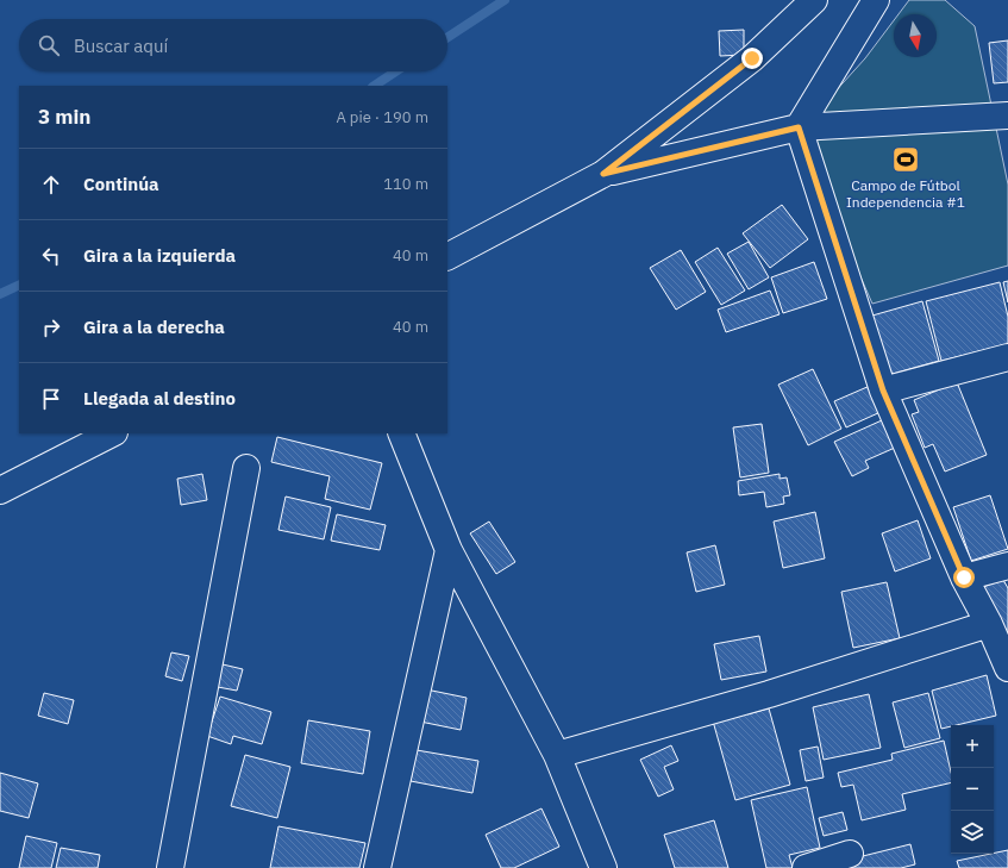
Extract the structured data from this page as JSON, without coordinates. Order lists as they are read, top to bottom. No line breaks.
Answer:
{"places":{"sports":["Campo de Fútbol Independencia #1"]},"north":"bottom","page":{"search":"Buscar aquí","heading":["3 min","A pie · 190 m"],"list":[["Continúa","110 m"],["Gira a la izquierda","40 m"],["Gira a la derecha","40 m"],"Llegada al destino"],"map_buttons":["+","−"]}}
